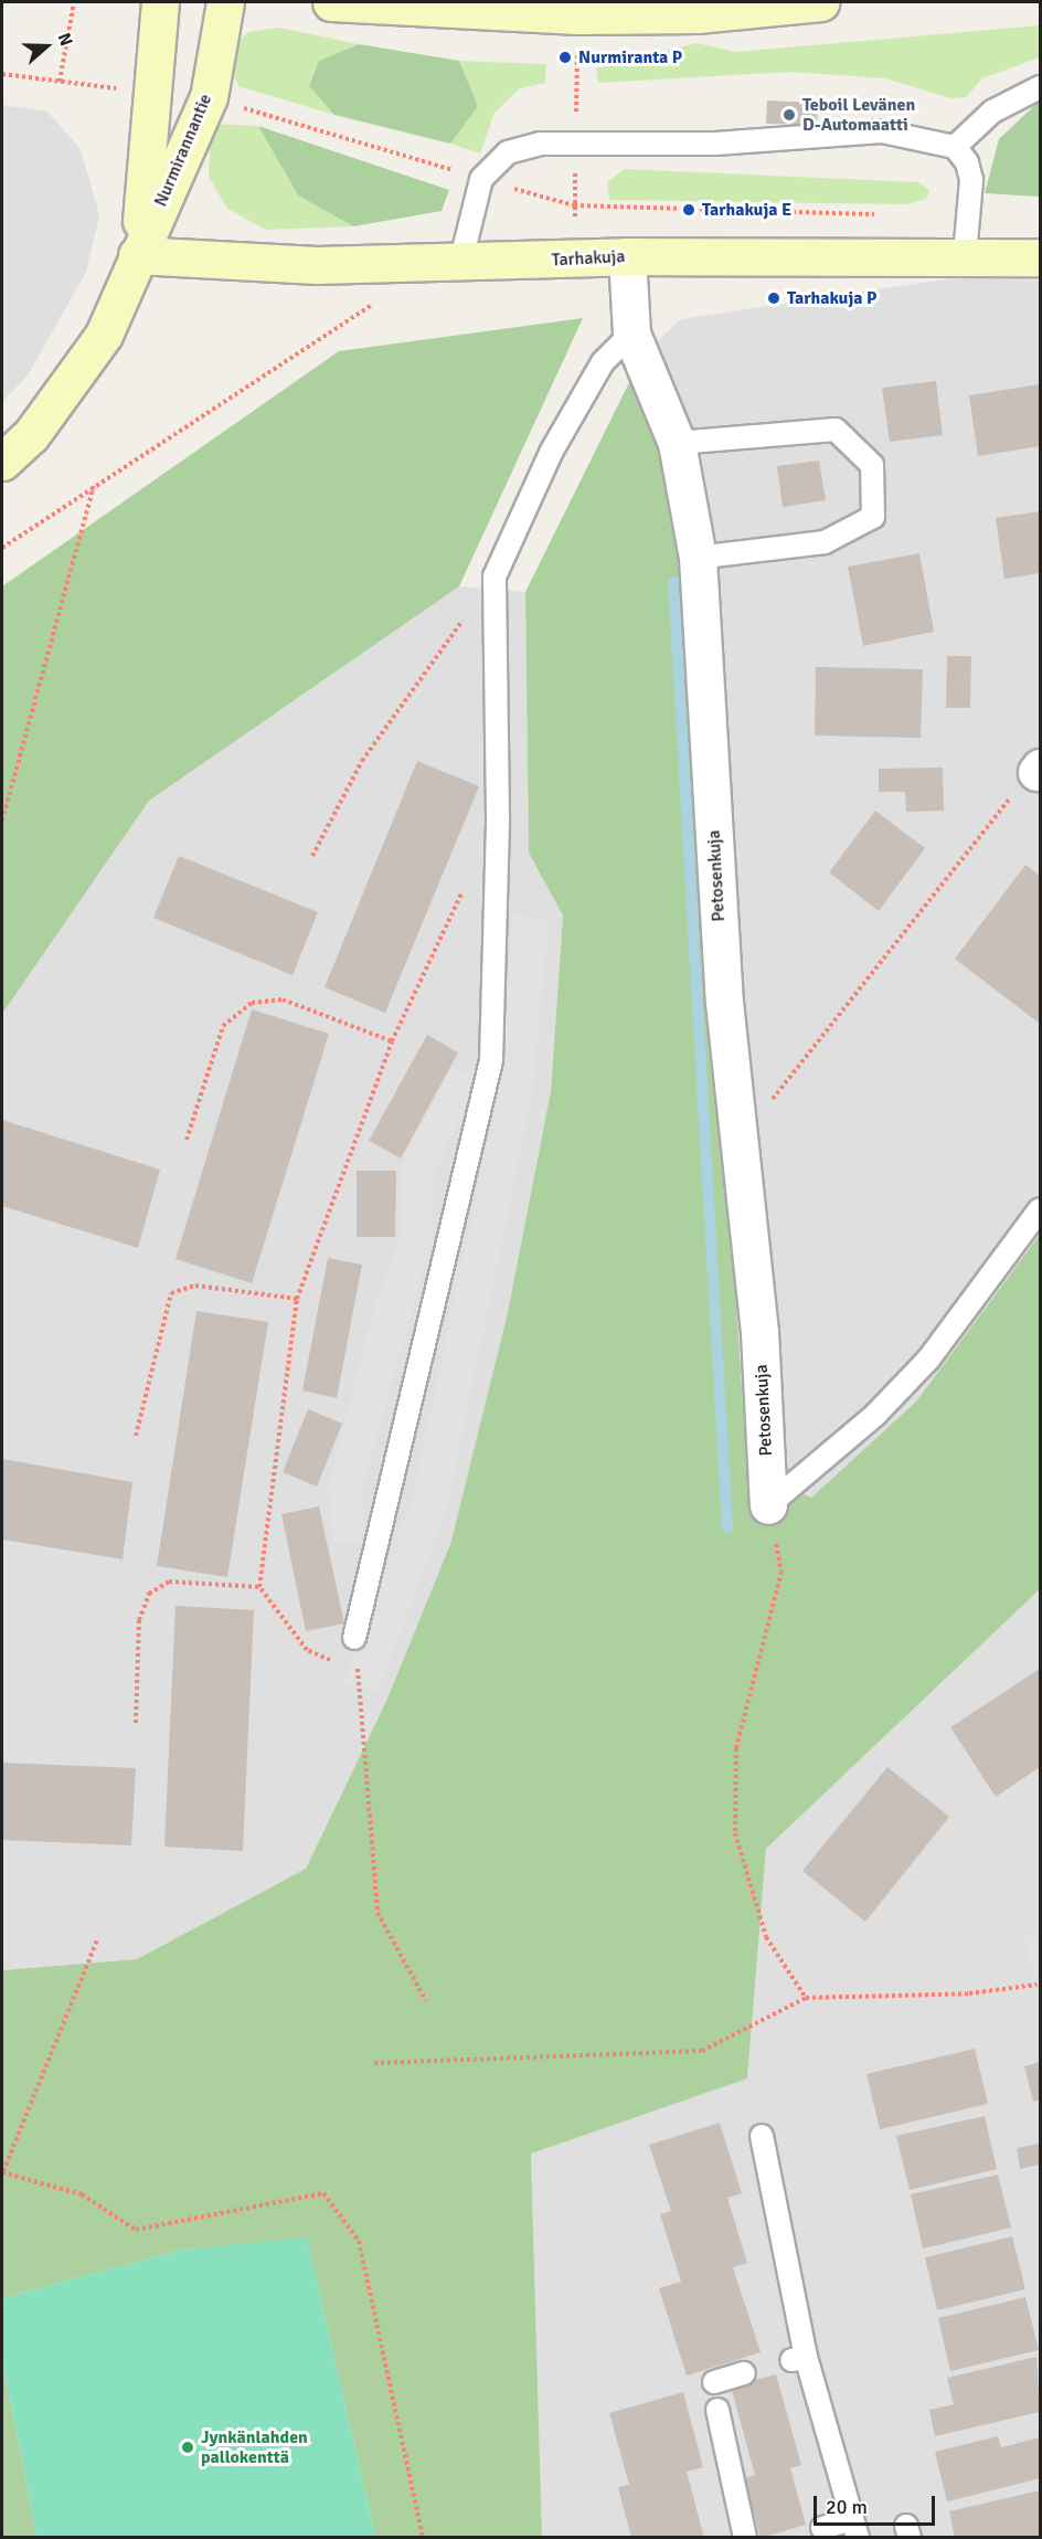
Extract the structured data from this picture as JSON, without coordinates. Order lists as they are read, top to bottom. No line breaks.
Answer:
{"streets":{"street":["Nurmirannantie","Tarhakuja","Petosenkuja"]},"crossings":[["Nurmirannantie","Tarhakuja"],["Tarhakuja","Petosenkuja"]],"places":["Nurmiranta P","Teboil Levänen D-Automaatti","Tarhakuja E","Tarhakuja P","Jynkänlahden pallokenttä"],"scale_bar":"20 m","north":"right"}
